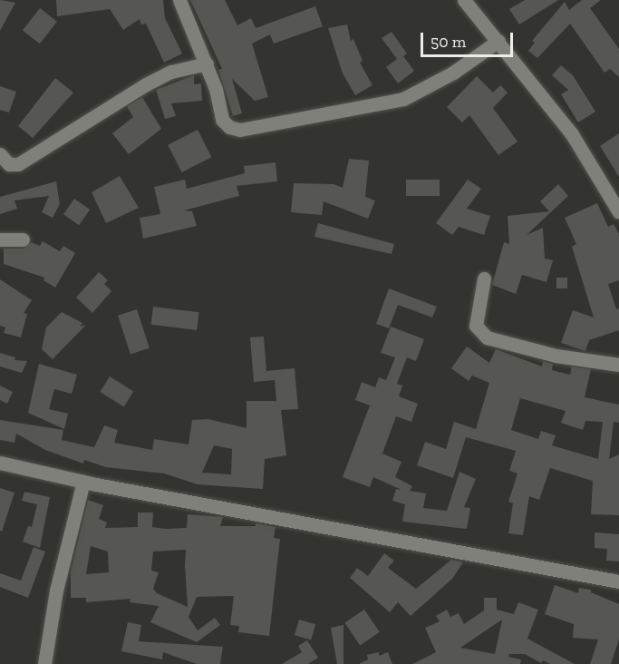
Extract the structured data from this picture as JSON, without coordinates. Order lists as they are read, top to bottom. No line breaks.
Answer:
{"scale_bar":"50 m"}
